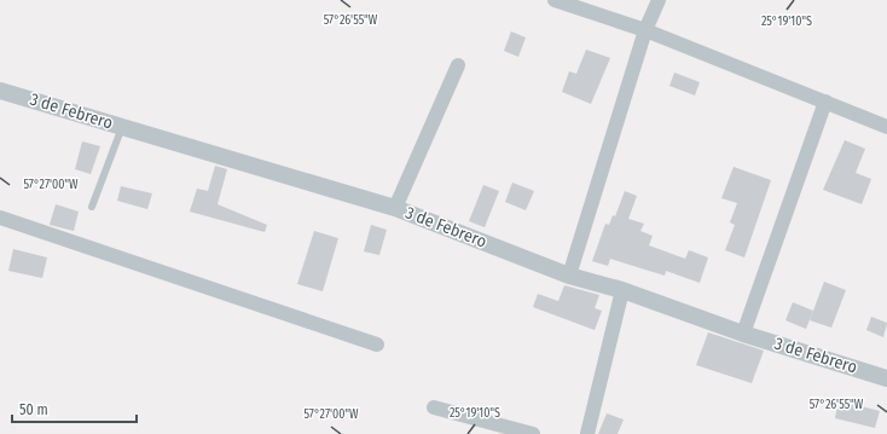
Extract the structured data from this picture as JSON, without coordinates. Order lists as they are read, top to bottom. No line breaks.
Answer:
{"streets":{"street":["3 de Febrero"]},"scale_bar":"50 m","coordinates":["57°26'55\"W","25°19'10\"S","57°27'00\"W"]}
